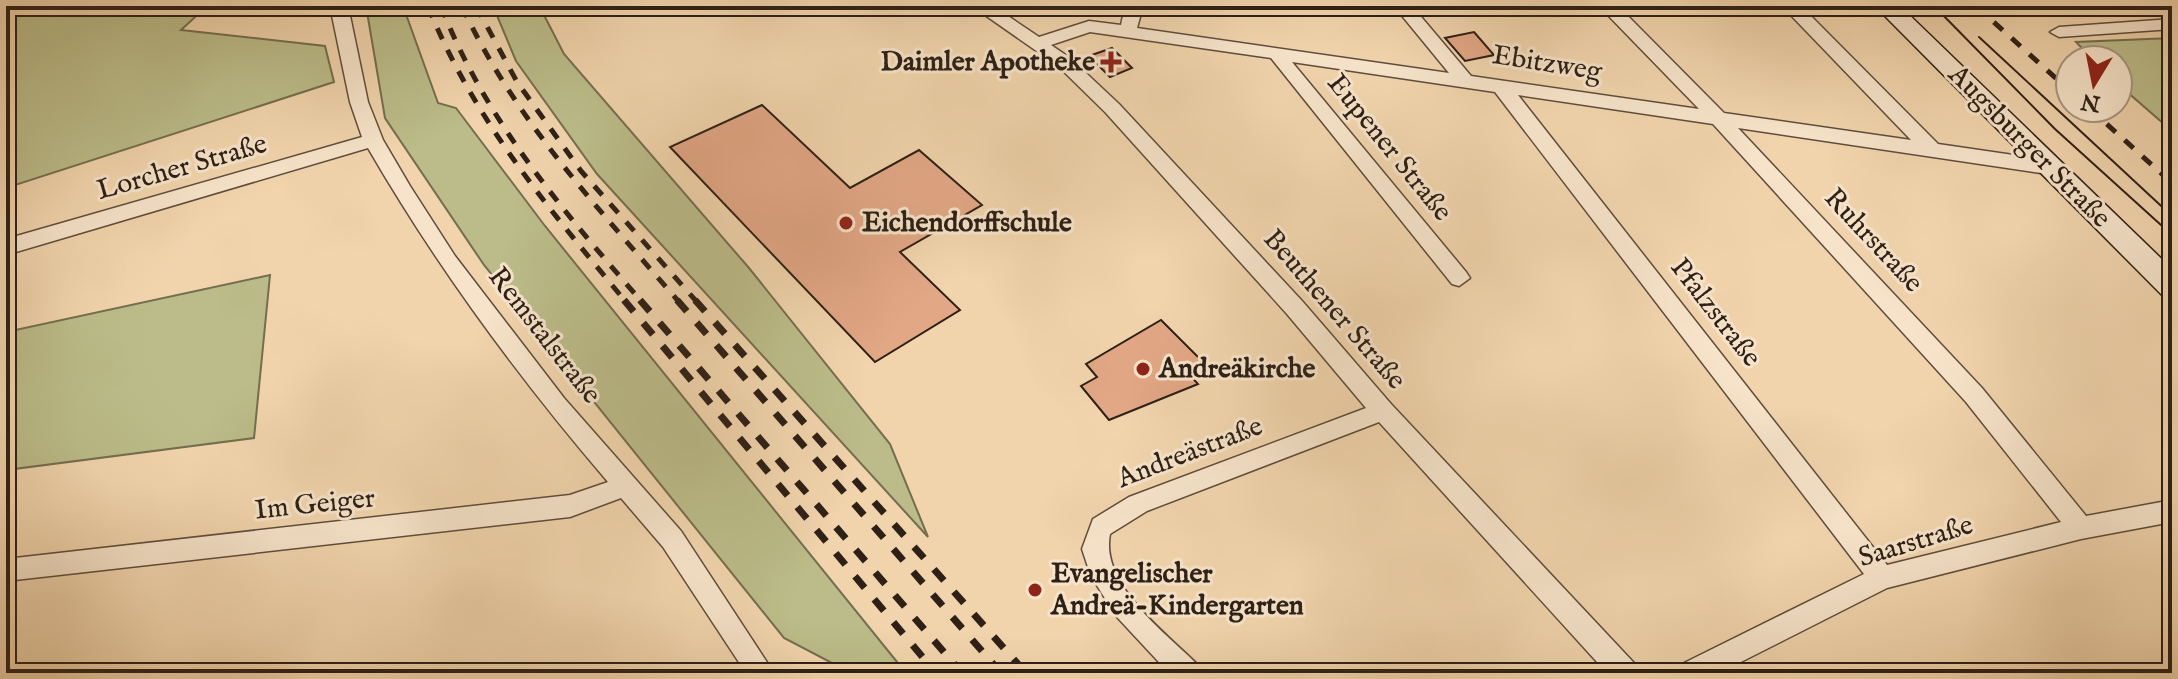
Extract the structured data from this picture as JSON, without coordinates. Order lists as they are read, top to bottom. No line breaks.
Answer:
{"streets":{"main road":["Augsburger Straße"],"street":["Ebitzweg","Eupener Straße","Lorcher Straße","Ruhrstraße","Beuthener Straße","Pfalzstraße","Remstalstraße","Andreästraße","Im Geiger","Saarstraße"]},"crossings":[["Ebitzweg","Augsburger Straße"],["Ebitzweg","Eupener Straße"],["Ebitzweg","Ruhrstraße"],["Ebitzweg","Beuthener Straße"],["Ebitzweg","Pfalzstraße"],["Lorcher Straße","Remstalstraße"],["Ruhrstraße","Saarstraße"],["Beuthener Straße","Andreästraße"],["Pfalzstraße","Saarstraße"],["Remstalstraße","Im Geiger"]],"places":{"health":["Daimler Apotheke"],"other":["Eichendorffschule","Andreäkirche","Evangelischer Andreä-Kindergarten"]},"north":"bottom"}
